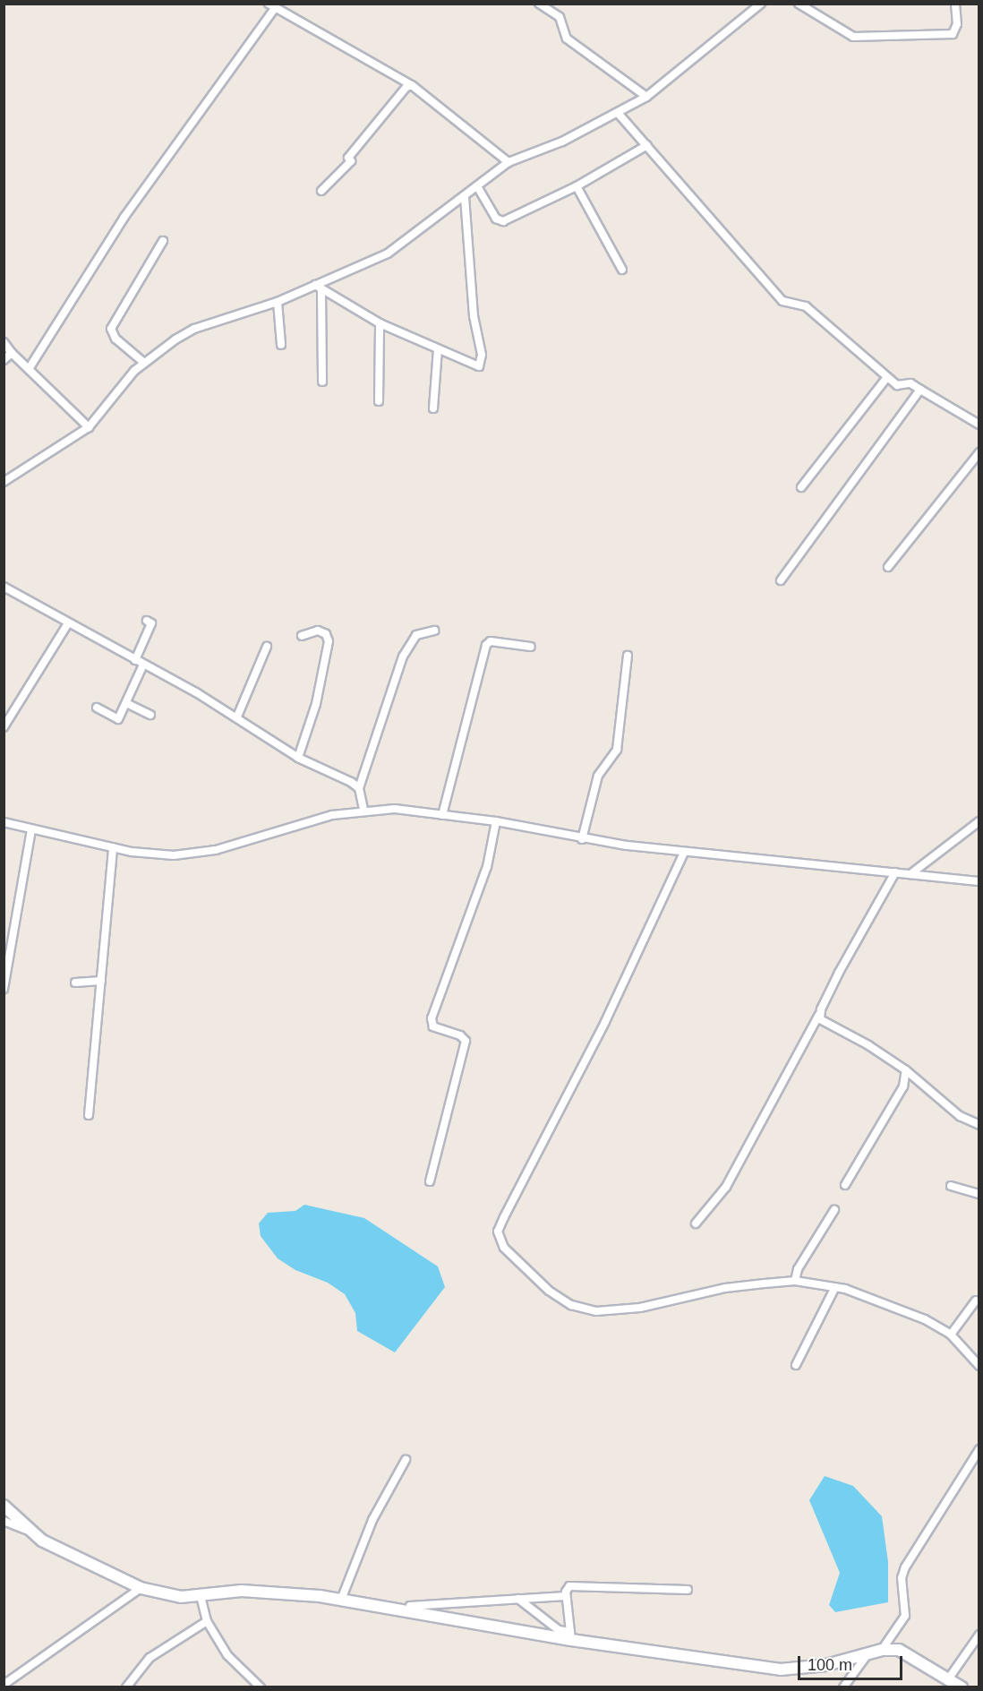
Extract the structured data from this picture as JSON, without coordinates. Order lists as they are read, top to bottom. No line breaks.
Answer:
{"scale_bar":"100 m"}
